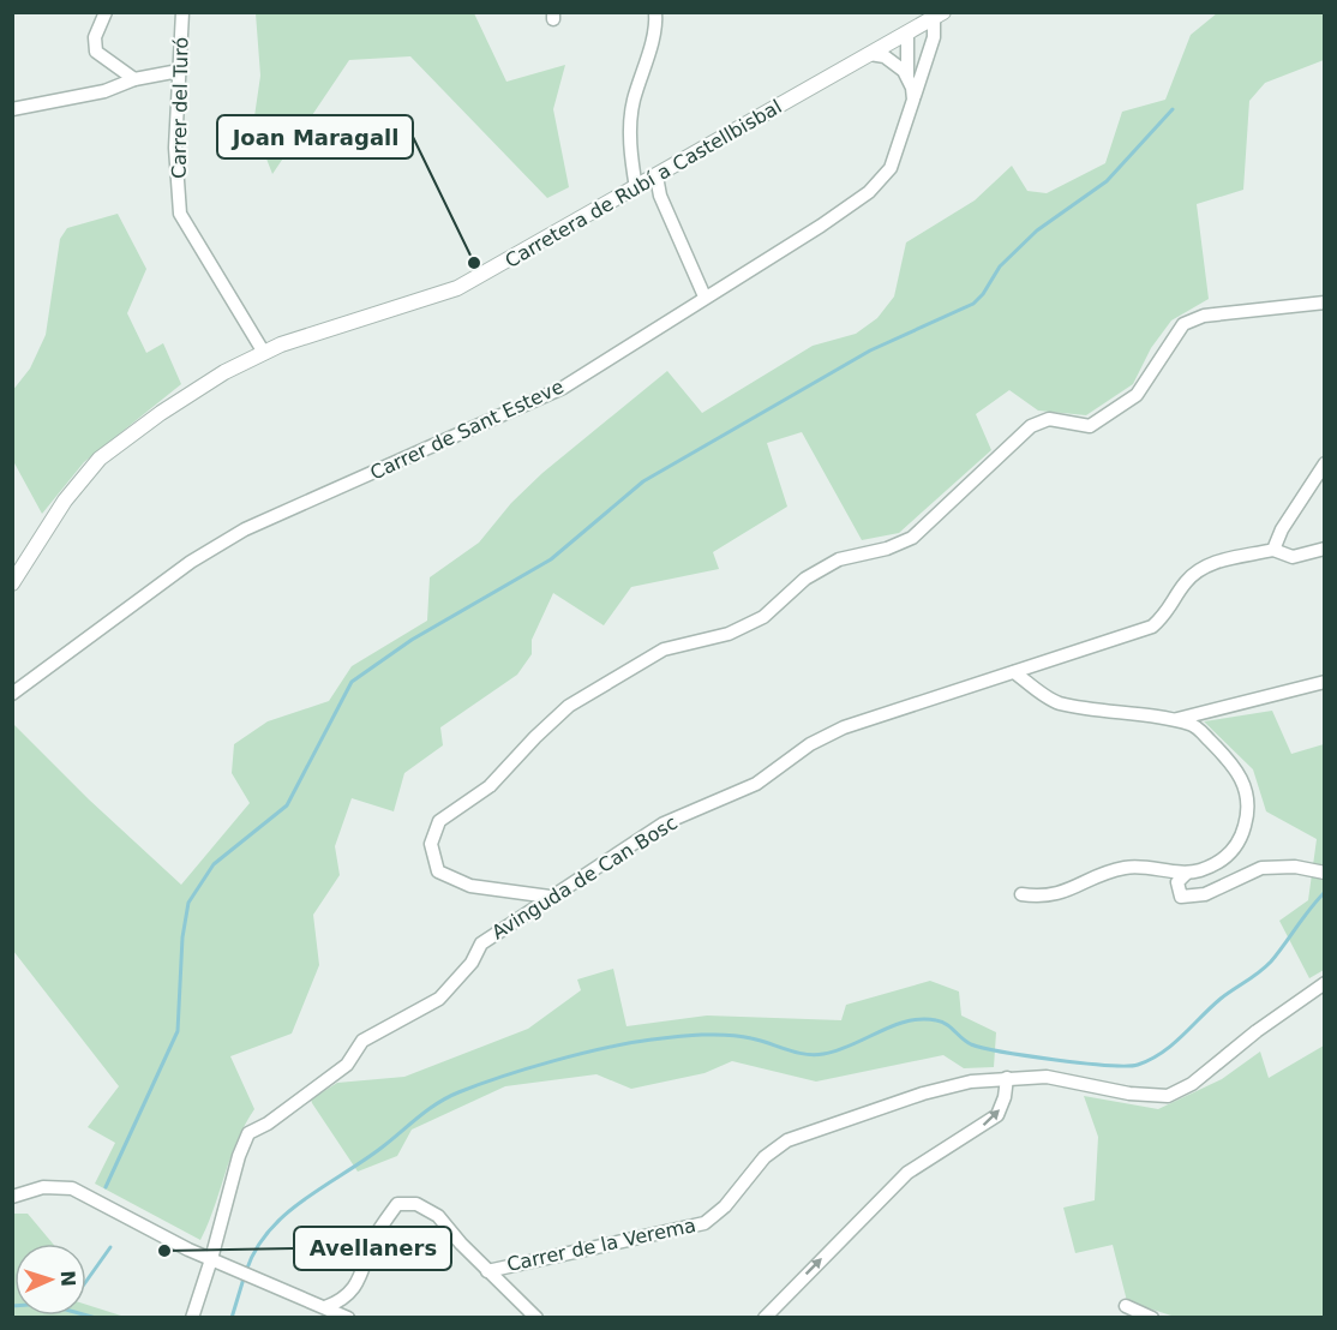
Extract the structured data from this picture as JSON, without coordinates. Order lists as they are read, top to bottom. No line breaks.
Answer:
{"streets":{"street":["Carrer del Turó","Carretera de Rubí a Castellbisbal","Carrer de Sant Esteve","Avinguda de Can Bosc","Carrer de la Verema"]},"crossings":[["Carrer del Turó","Carretera de Rubí a Castellbisbal"],["Carretera de Rubí a Castellbisbal","Carrer de Sant Esteve"]],"places":["Joan Maragall","Avellaners"],"north":"right"}
